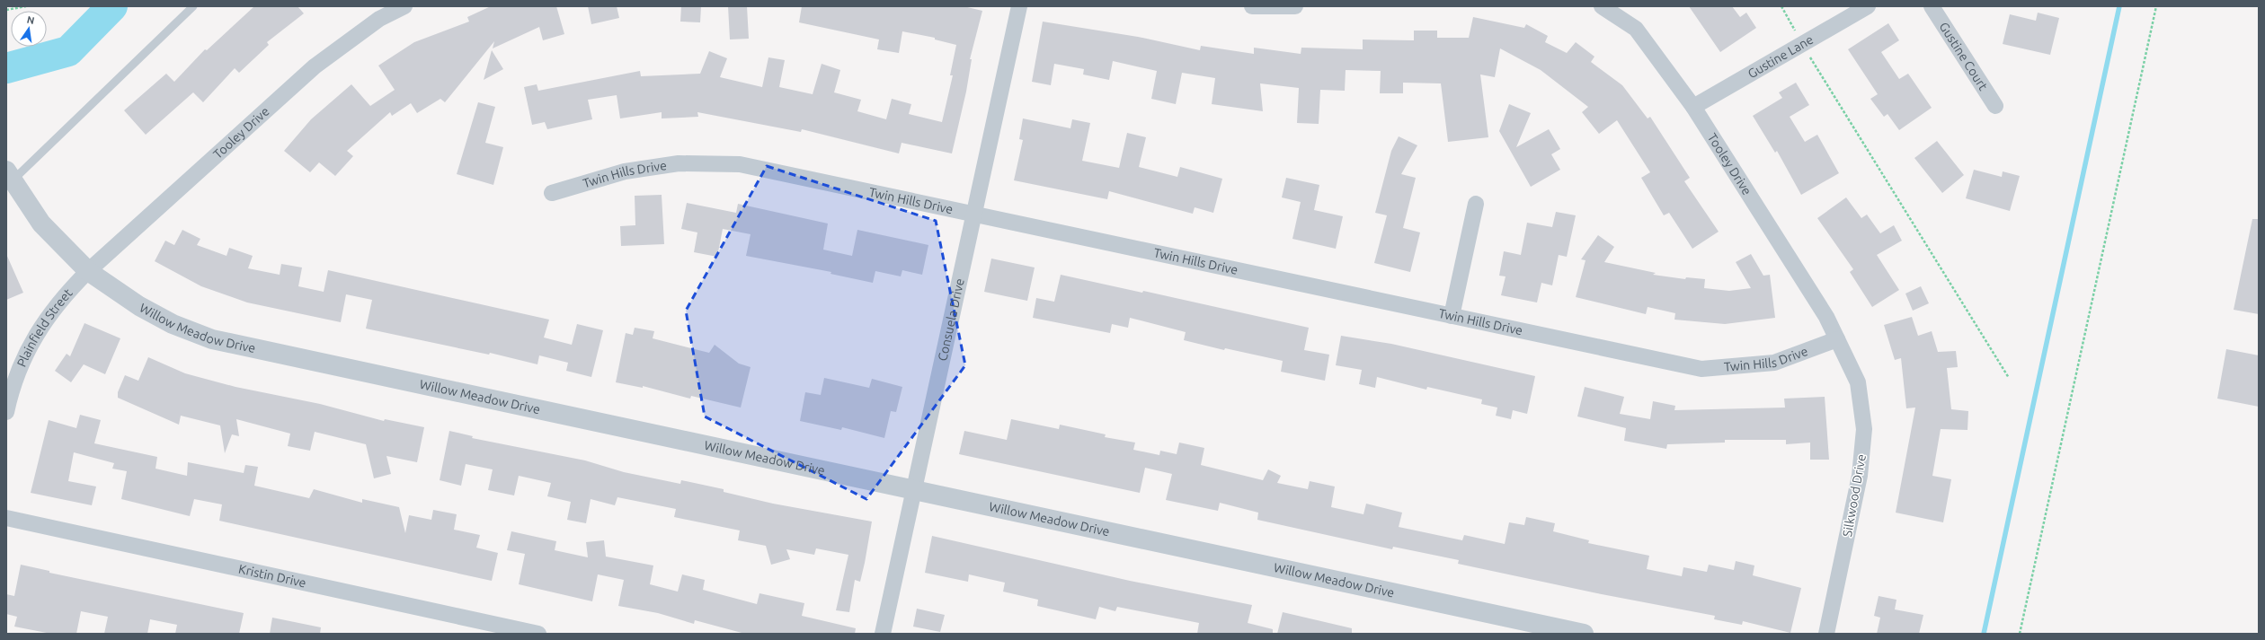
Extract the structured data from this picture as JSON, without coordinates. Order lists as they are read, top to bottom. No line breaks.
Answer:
{"streets":{"street":["Gustine Court","Gustine Lane","Tooley Drive","Twin Hills Drive","Consuela Drive","Willow Meadow Drive","Plainfield Street","Silkwood Drive","Kristin Drive"]},"crossings":[["Gustine Lane","Tooley Drive"],["Tooley Drive","Twin Hills Drive"],["Tooley Drive","Willow Meadow Drive"],["Tooley Drive","Plainfield Street"],["Tooley Drive","Silkwood Drive"],["Twin Hills Drive","Consuela Drive"],["Twin Hills Drive","Silkwood Drive"],["Consuela Drive","Willow Meadow Drive"],["Willow Meadow Drive","Plainfield Street"]],"north":"top"}
